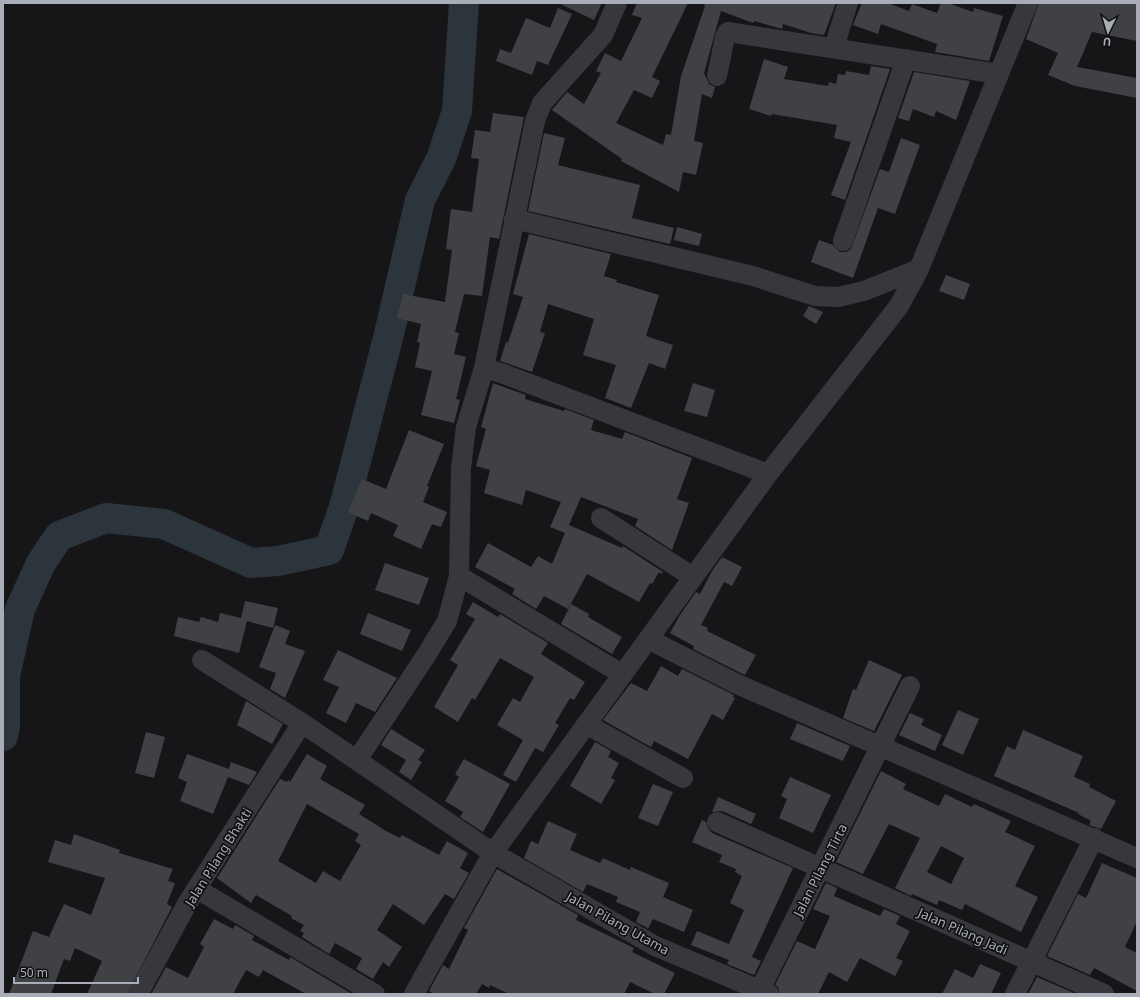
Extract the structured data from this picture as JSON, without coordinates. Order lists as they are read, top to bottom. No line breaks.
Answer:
{"streets":{"street":["Jalan Pilang Bhakti","Jalan Pilang Tirta","Jalan Pilang Utama","Jalan Pilang Jadi"]},"crossings":[["Jalan Pilang Bhakti","Jalan Pilang Utama"],["Jalan Pilang Tirta","Jalan Pilang Utama"],["Jalan Pilang Tirta","Jalan Pilang Jadi"]],"scale_bar":"50 m","north":"bottom"}
